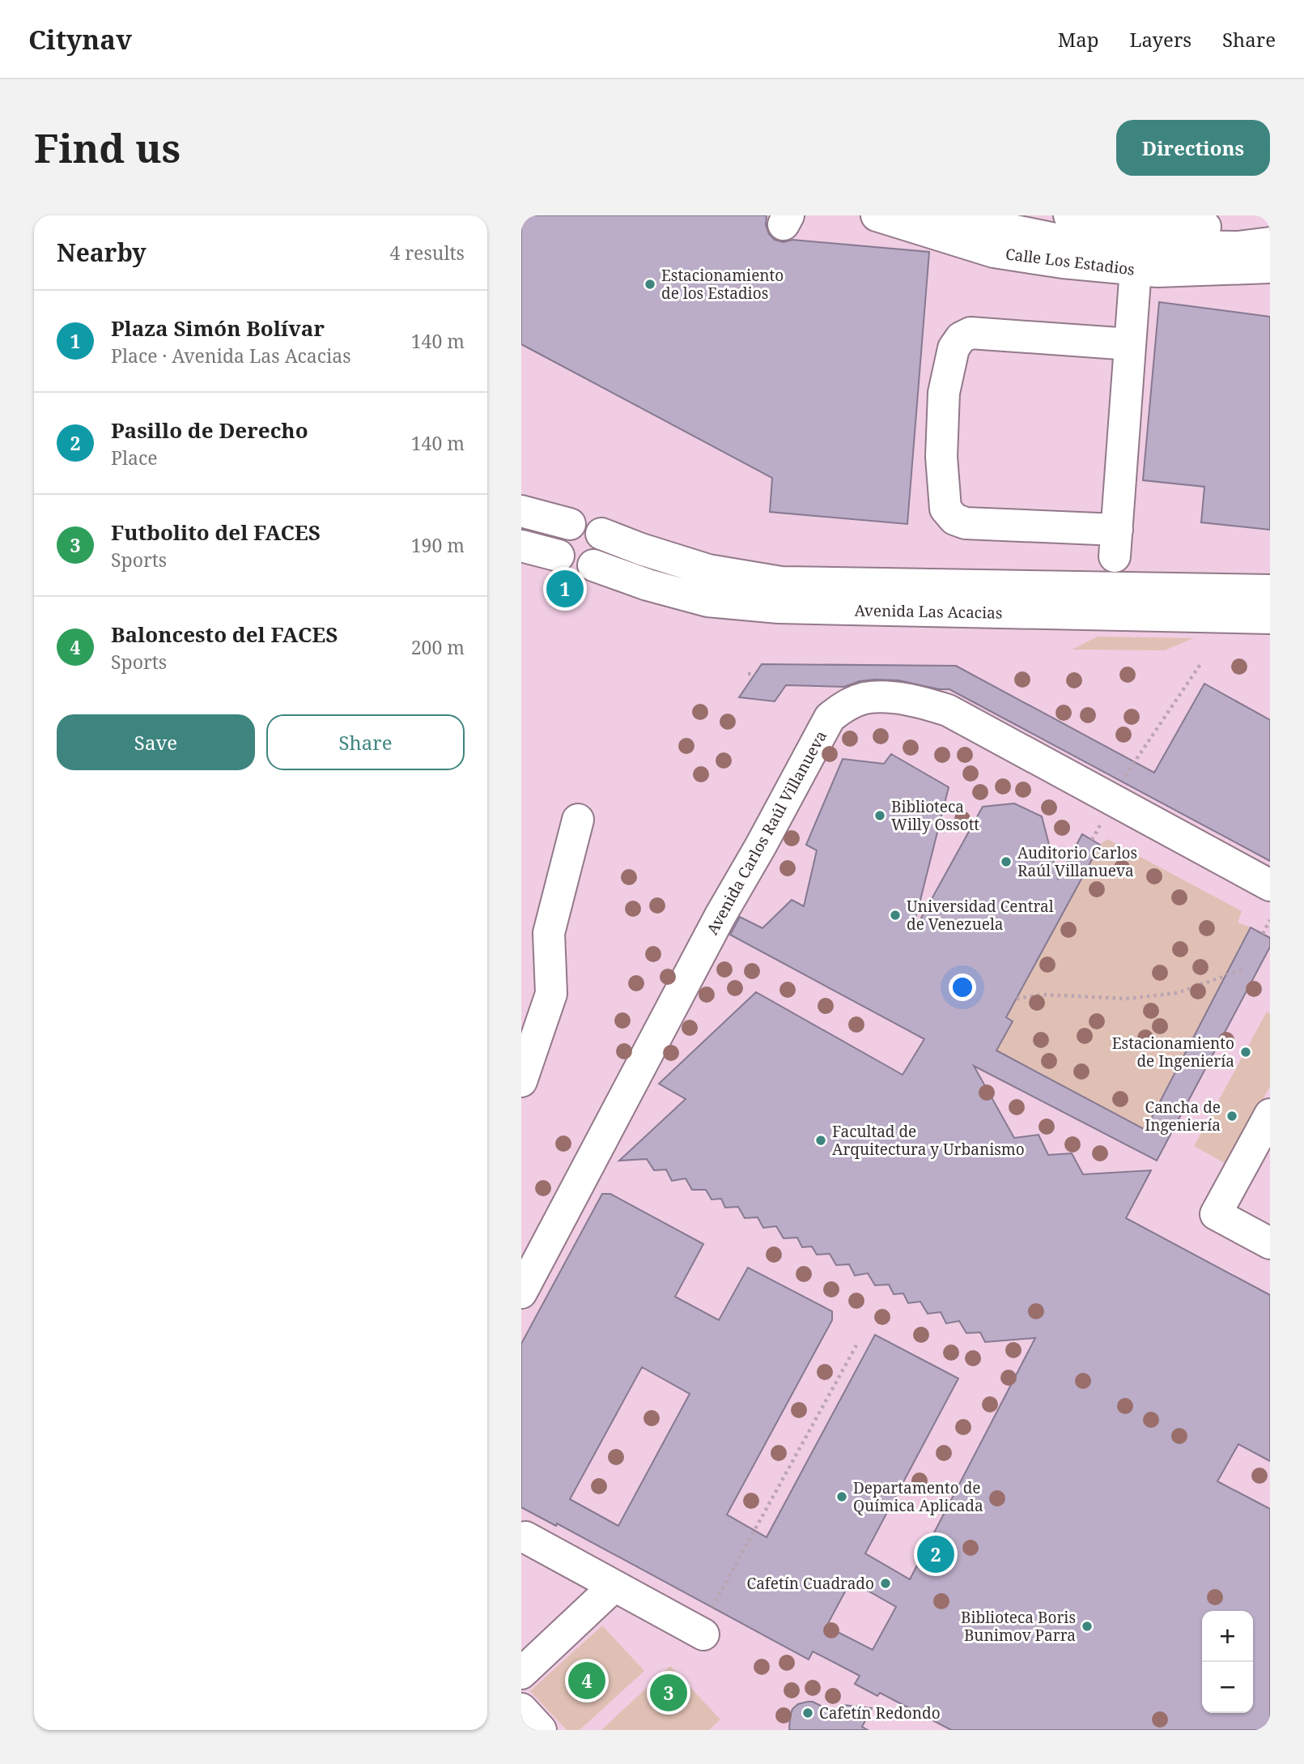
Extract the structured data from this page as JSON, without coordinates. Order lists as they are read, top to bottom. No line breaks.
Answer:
{"streets":{"main road":["Calle Los Estadios","Avenida Las Acacias","Avenida Carlos Raúl Villanueva"]},"places":["Estacionamiento de los Estadios","Biblioteca Willy Ossott","Auditorio Carlos Raúl Villanueva","Universidad Central de Venezuela","Estacionamiento de Ingeniería","Cancha de Ingeniería","Facultad de Arquitectura y Urbanismo","Departamento de Química Aplicada","Cafetín Cuadrado","Biblioteca Boris Bunimov Parra","Cafetín Redondo"],"page":{"header":"Citynav","nav":["Map","Layers","Share"],"buttons":["Directions",["Save","Share"]],"title":"Find us","heading":["Nearby","4 results"],"list":[{"mark":"1","name":"Plaza Simón Bolívar","note":"Place · Avenida Las Acacias","value":"140 m"},{"mark":"2","name":"Pasillo de Derecho","note":"Place","value":"140 m"},{"mark":"3","name":"Futbolito del FACES","note":"Sports","value":"190 m"},{"mark":"4","name":"Baloncesto del FACES","note":"Sports","value":"200 m"}],"pins":["1","2","4","3"],"map_buttons":["+","−"]}}
